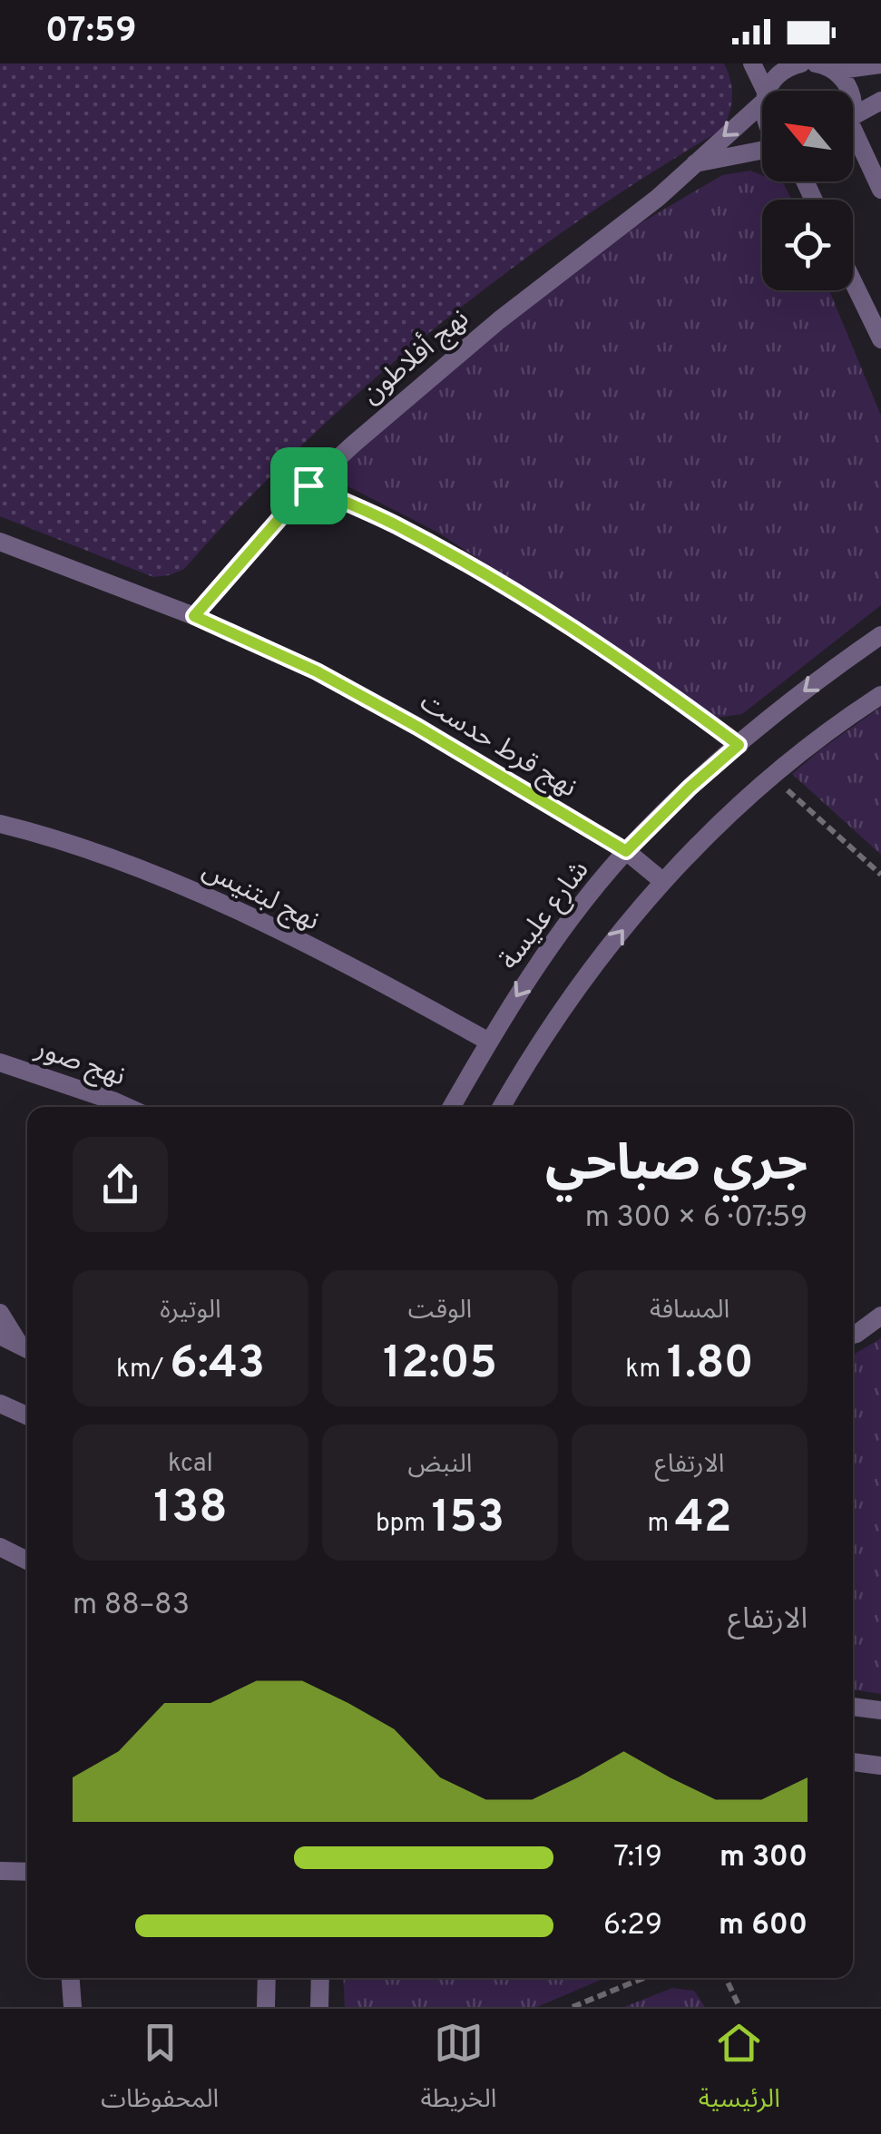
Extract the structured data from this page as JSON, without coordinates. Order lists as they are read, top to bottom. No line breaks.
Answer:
{"streets":{"street":["نهج أفلاطون","نهج قرط حدست","نهج لبتنيس","شارع عليسة","نهج صور"]},"crossings":[["نهج أفلاطون","نهج قرط حدست"],["نهج قرط حدست","شارع عليسة"],["نهج لبتنيس","شارع عليسة"]],"north":"top left","page":{"status":"07:59","heading":["جري صباحي","07:59 · 6 × 300 m"],"stats":[["المسافة","1.80 km"],["الوقت","12:05"],["الوتيرة","6:43 /km"],["الارتفاع","42 m"],["النبض","153 bpm"],["kcal","138"]],"chart":["الارتفاع","83–88 m"],"list":[{"name":"300 m","note":"7:19"},{"name":"600 m","note":"6:29"}],"tabs":["الرئيسية","الخريطة","المحفوظات"]}}
